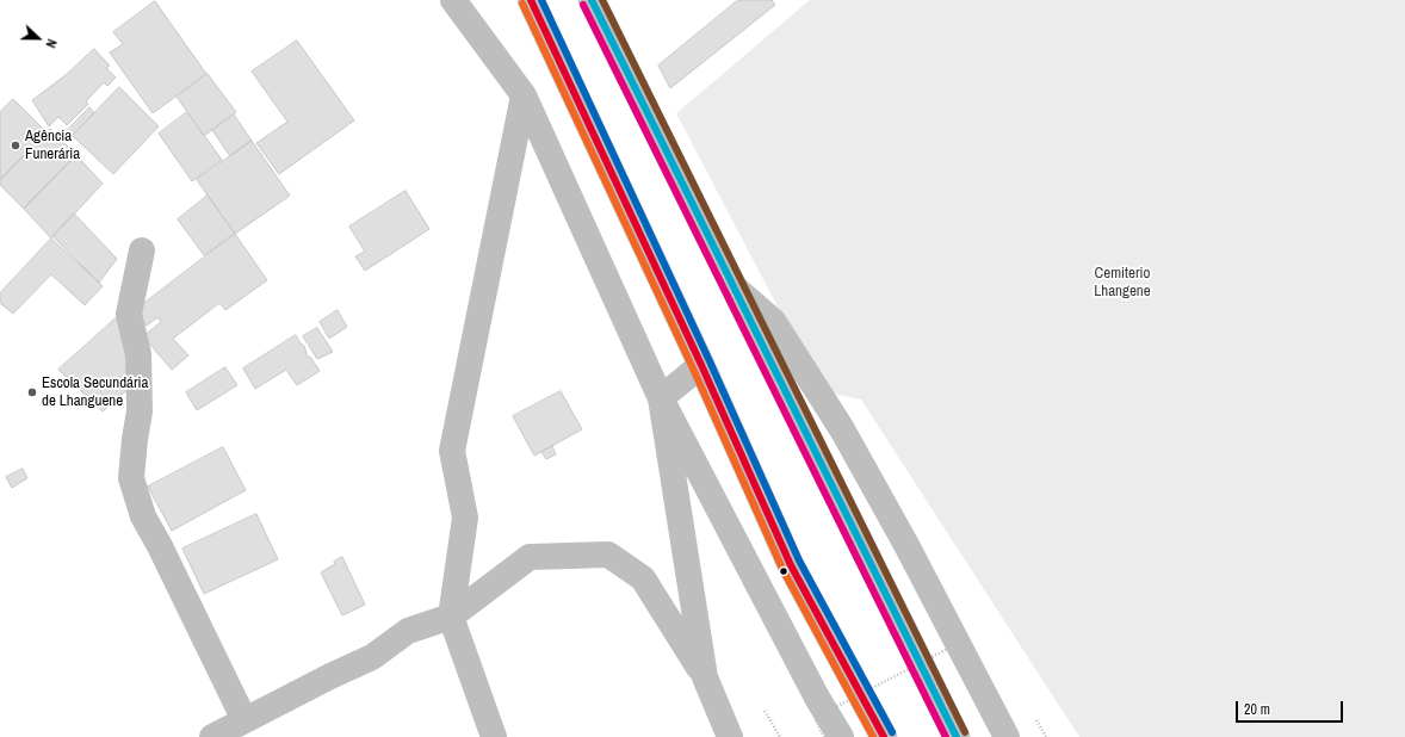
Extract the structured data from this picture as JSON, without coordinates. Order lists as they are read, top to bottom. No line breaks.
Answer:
{"parks":["Cemiterio Lhangene"],"places":["Agência Funerária","Escola Secundária de Lhanguene"],"scale_bar":"20 m","north":"right"}
